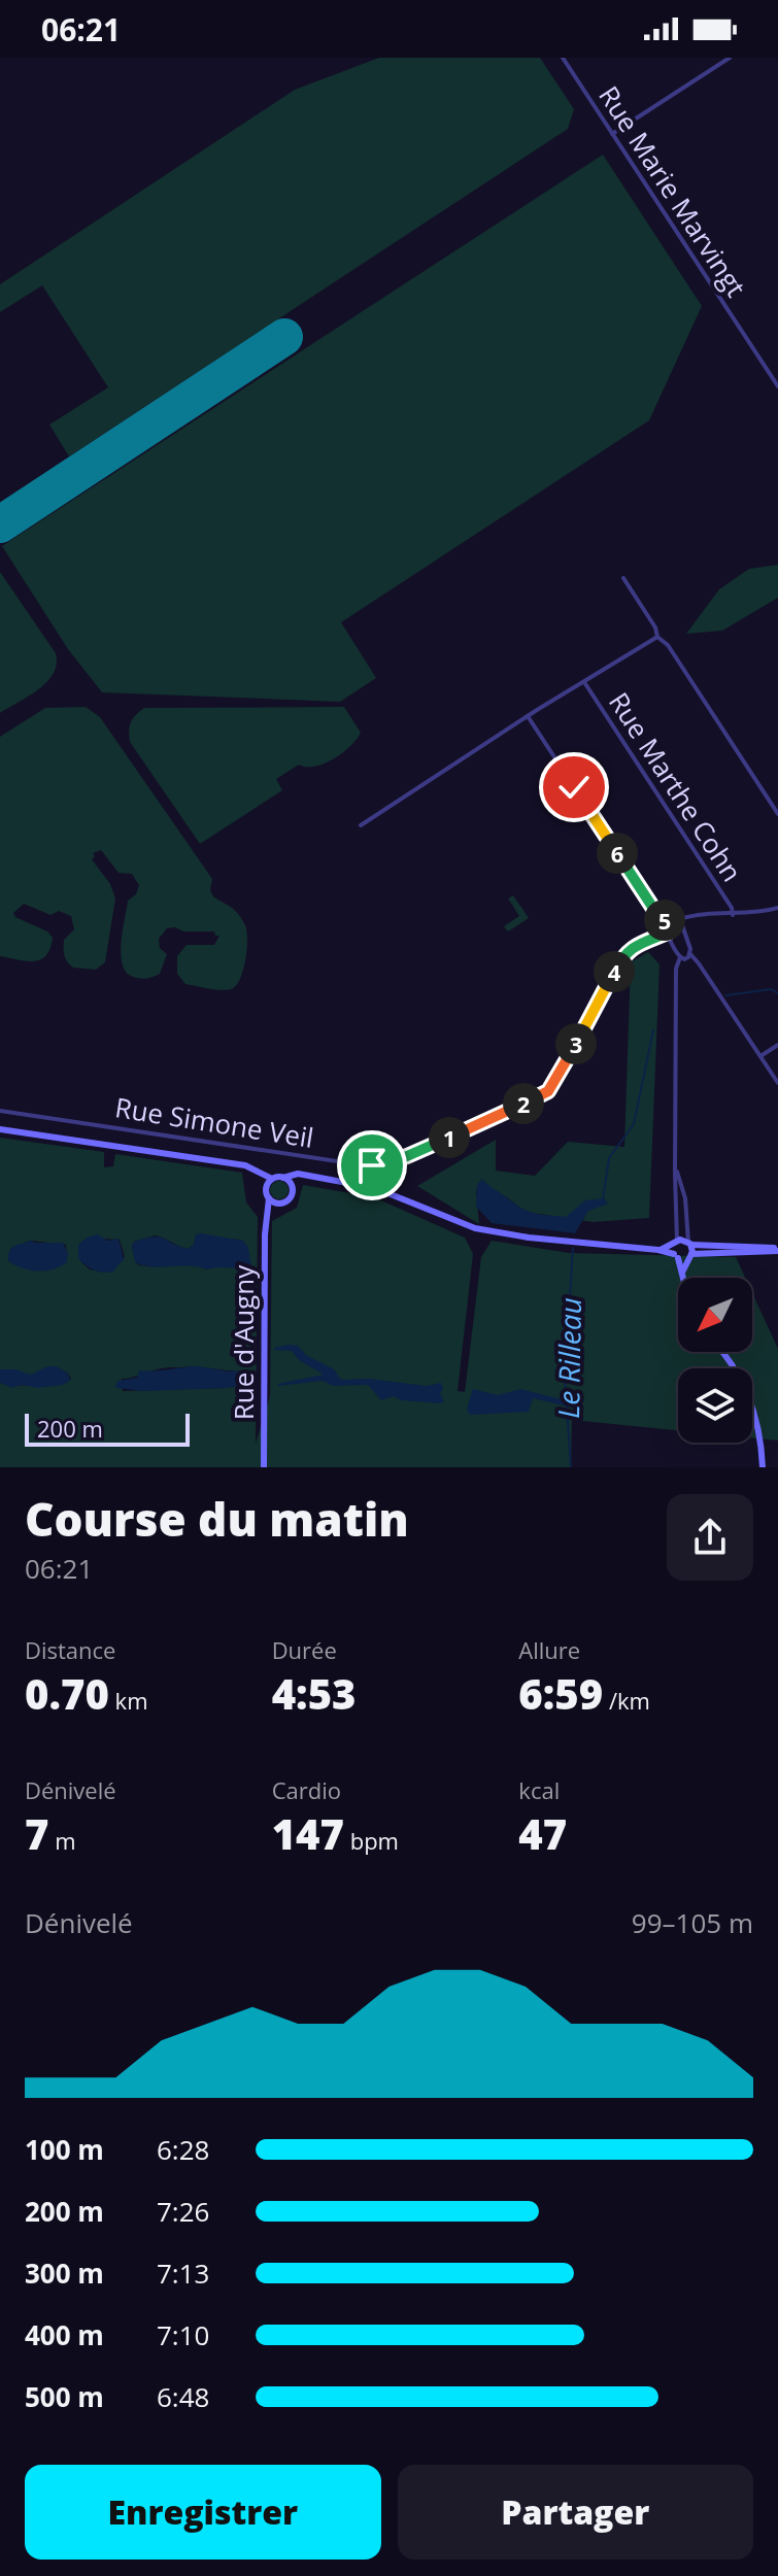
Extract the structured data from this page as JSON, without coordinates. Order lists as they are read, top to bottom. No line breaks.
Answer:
{"streets":{"main road":["Rue d'Augny"],"street":["Rue Marie Marvingt","Rue Marthe Cohn","Rue Simone Veil"]},"water":["Le Rilleau"],"scale_bar":"200 m","north":"bottom left","page":{"status":"06:21","pins":["6","5","4","3","2","1"],"scale":"200 m","heading":["Course du matin","06:21"],"stats":[["Distance","0.70 km"],["Durée","4:53"],["Allure","6:59 /km"],["Dénivelé","7 m"],["Cardio","147 bpm"],["kcal","47"]],"chart":["Dénivelé","99–105 m"],"list":[{"name":"100 m","note":"6:28"},{"name":"200 m","note":"7:26"},{"name":"300 m","note":"7:13"},{"name":"400 m","note":"7:10"},{"name":"500 m","note":"6:48"}],"buttons":["Enregistrer","Partager"]}}
